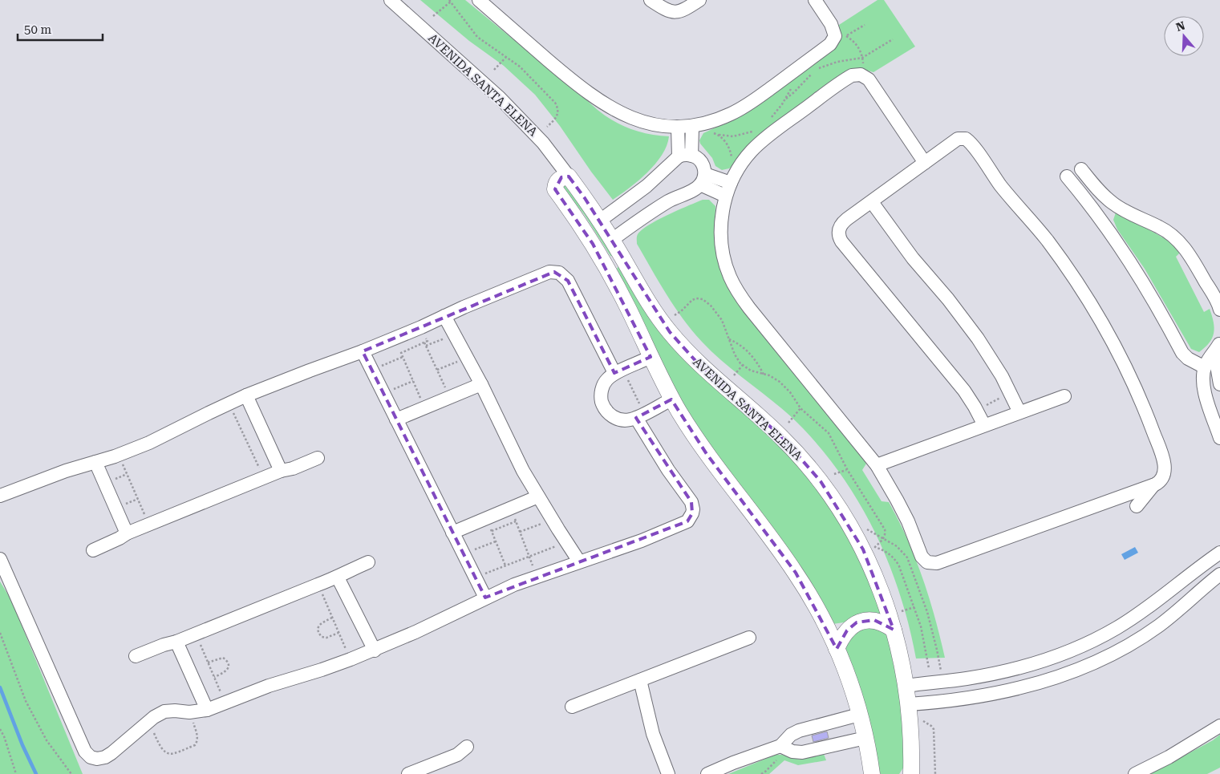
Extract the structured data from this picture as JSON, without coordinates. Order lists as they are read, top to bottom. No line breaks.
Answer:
{"streets":{"street":["AVENIDA SANTA ELENA"]},"scale_bar":"50 m","north":"top"}
